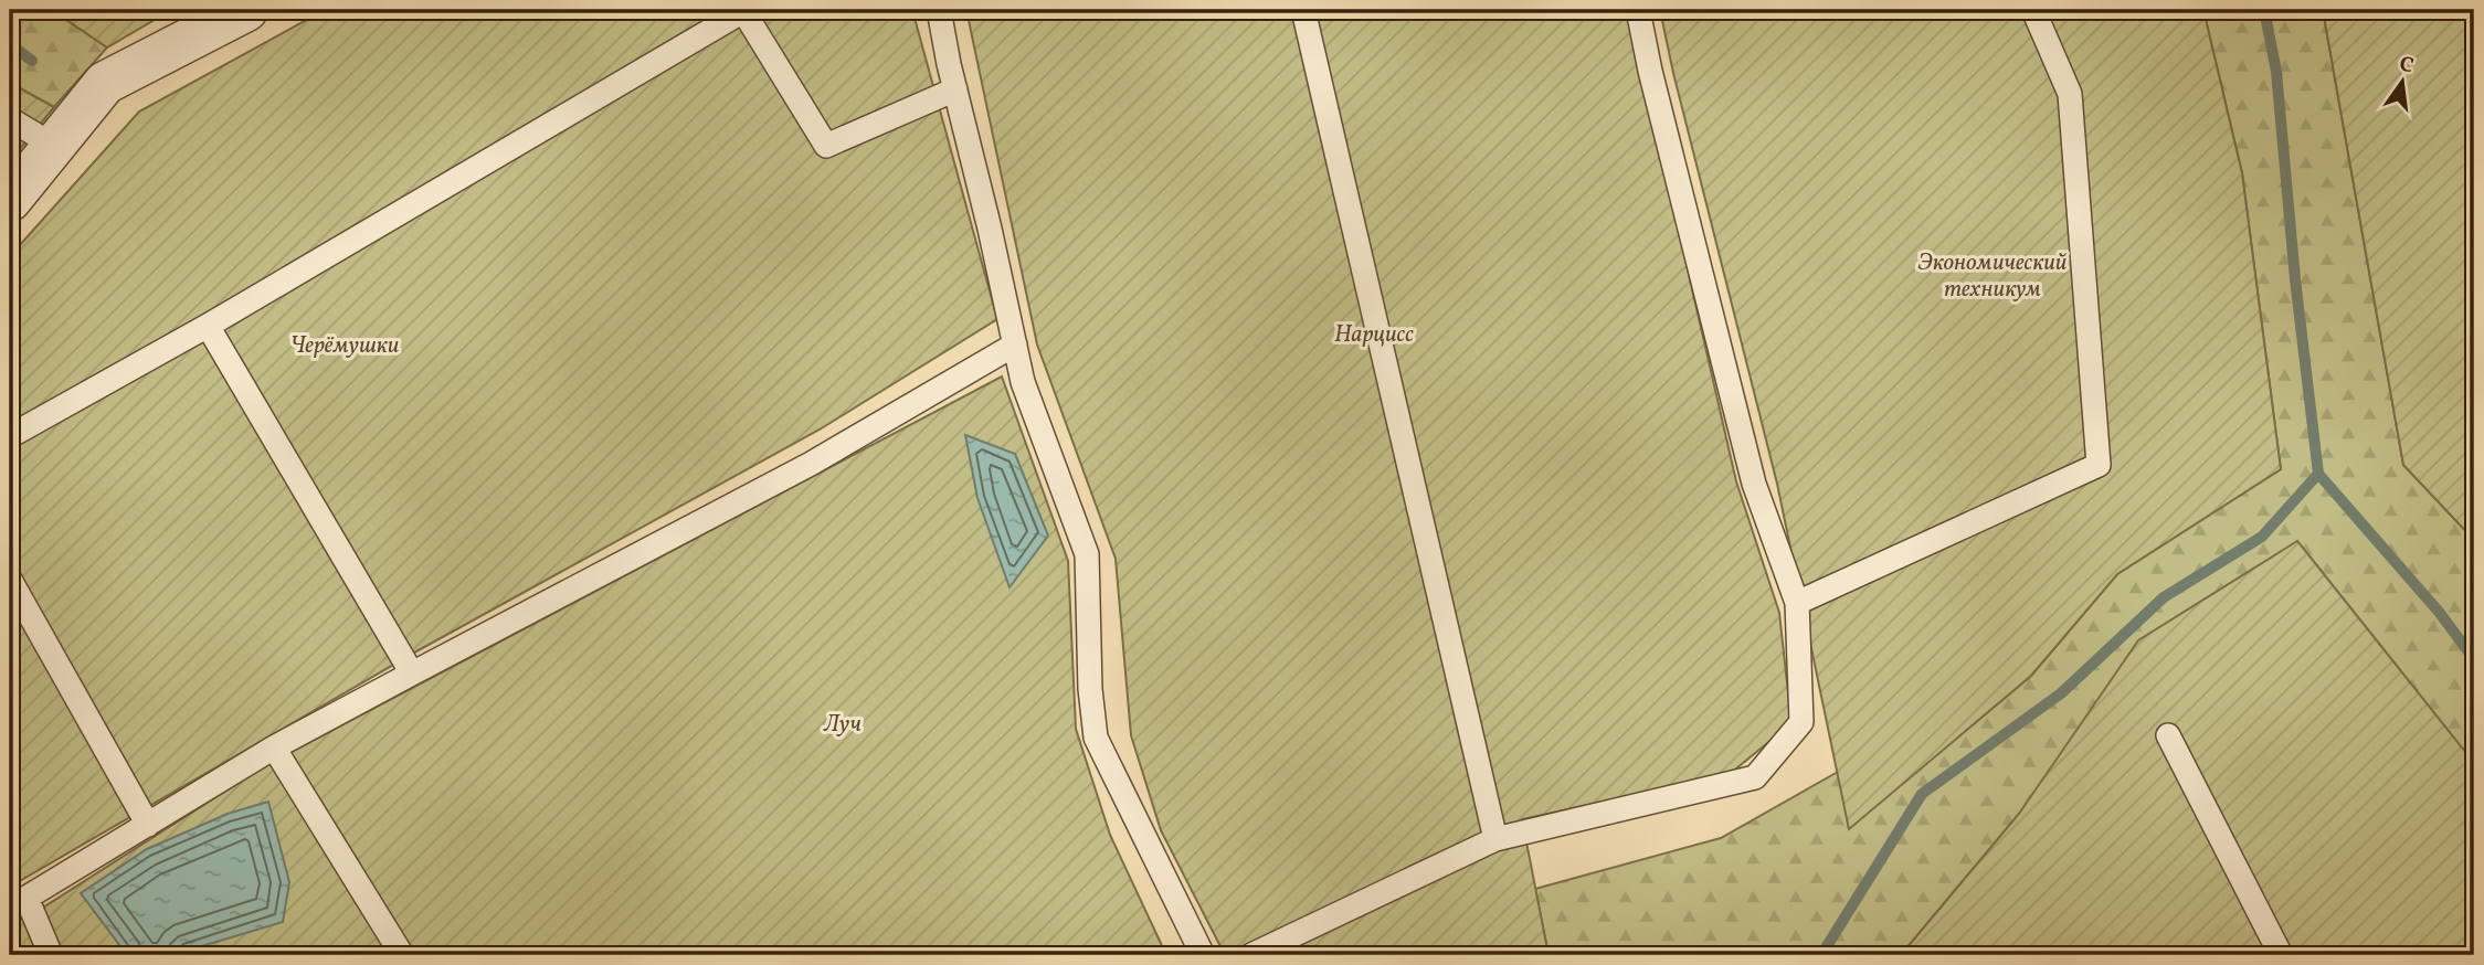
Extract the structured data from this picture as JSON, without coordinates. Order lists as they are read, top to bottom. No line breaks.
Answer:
{"parks":["Экономический техникум","Нарцисс","Черёмушки","Луч"],"north":"top"}
